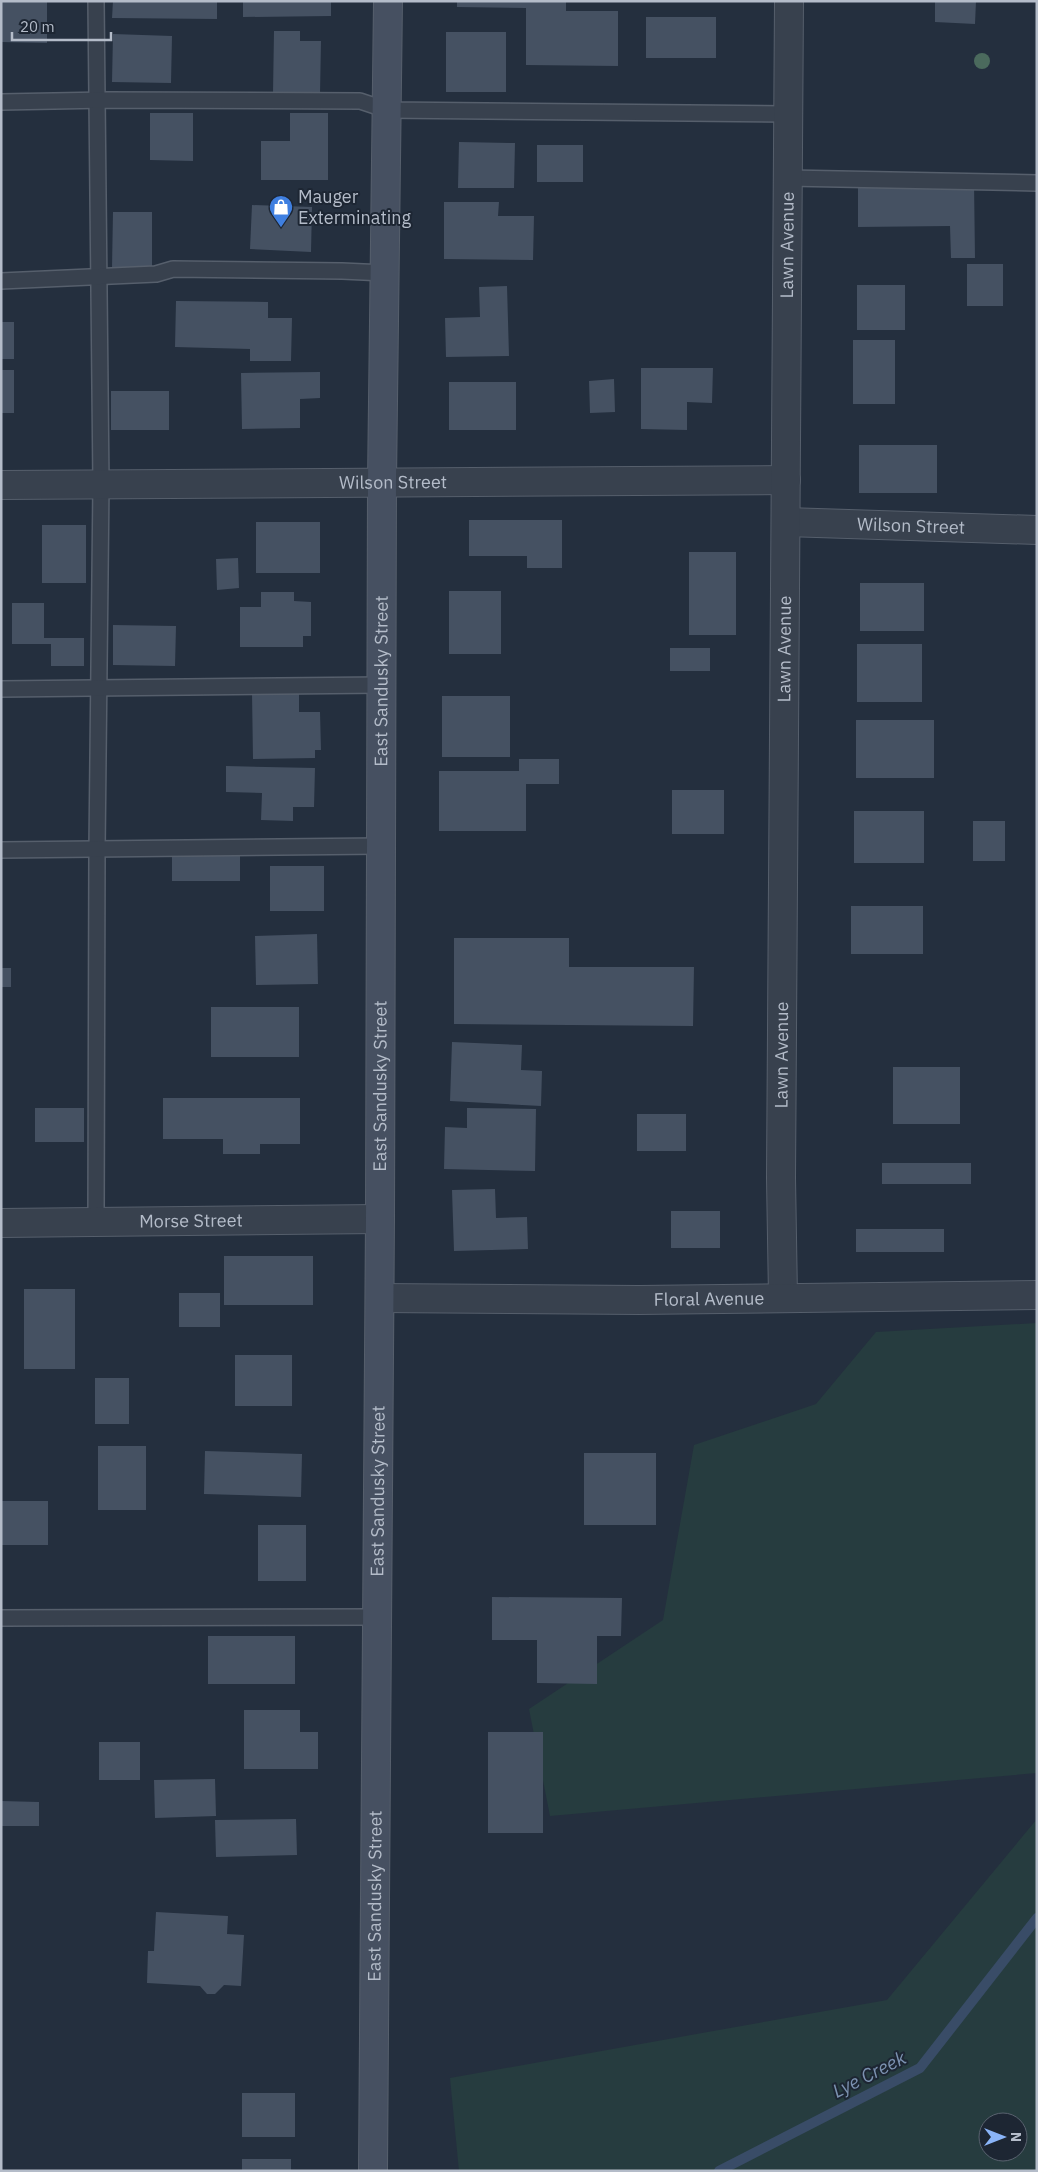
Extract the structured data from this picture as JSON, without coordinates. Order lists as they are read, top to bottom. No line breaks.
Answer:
{"streets":{"main road":["East Sandusky Street"],"street":["Lawn Avenue","Wilson Street","Morse Street","Floral Avenue"]},"crossings":[["Lawn Avenue","Wilson Street"],["Lawn Avenue","Floral Avenue"],["Wilson Street","East Sandusky Street"],["East Sandusky Street","Morse Street"],["East Sandusky Street","Floral Avenue"]],"water":["Lye Creek"],"places":{"shop":["Mauger Exterminating"]},"scale_bar":"20 m","north":"right"}
